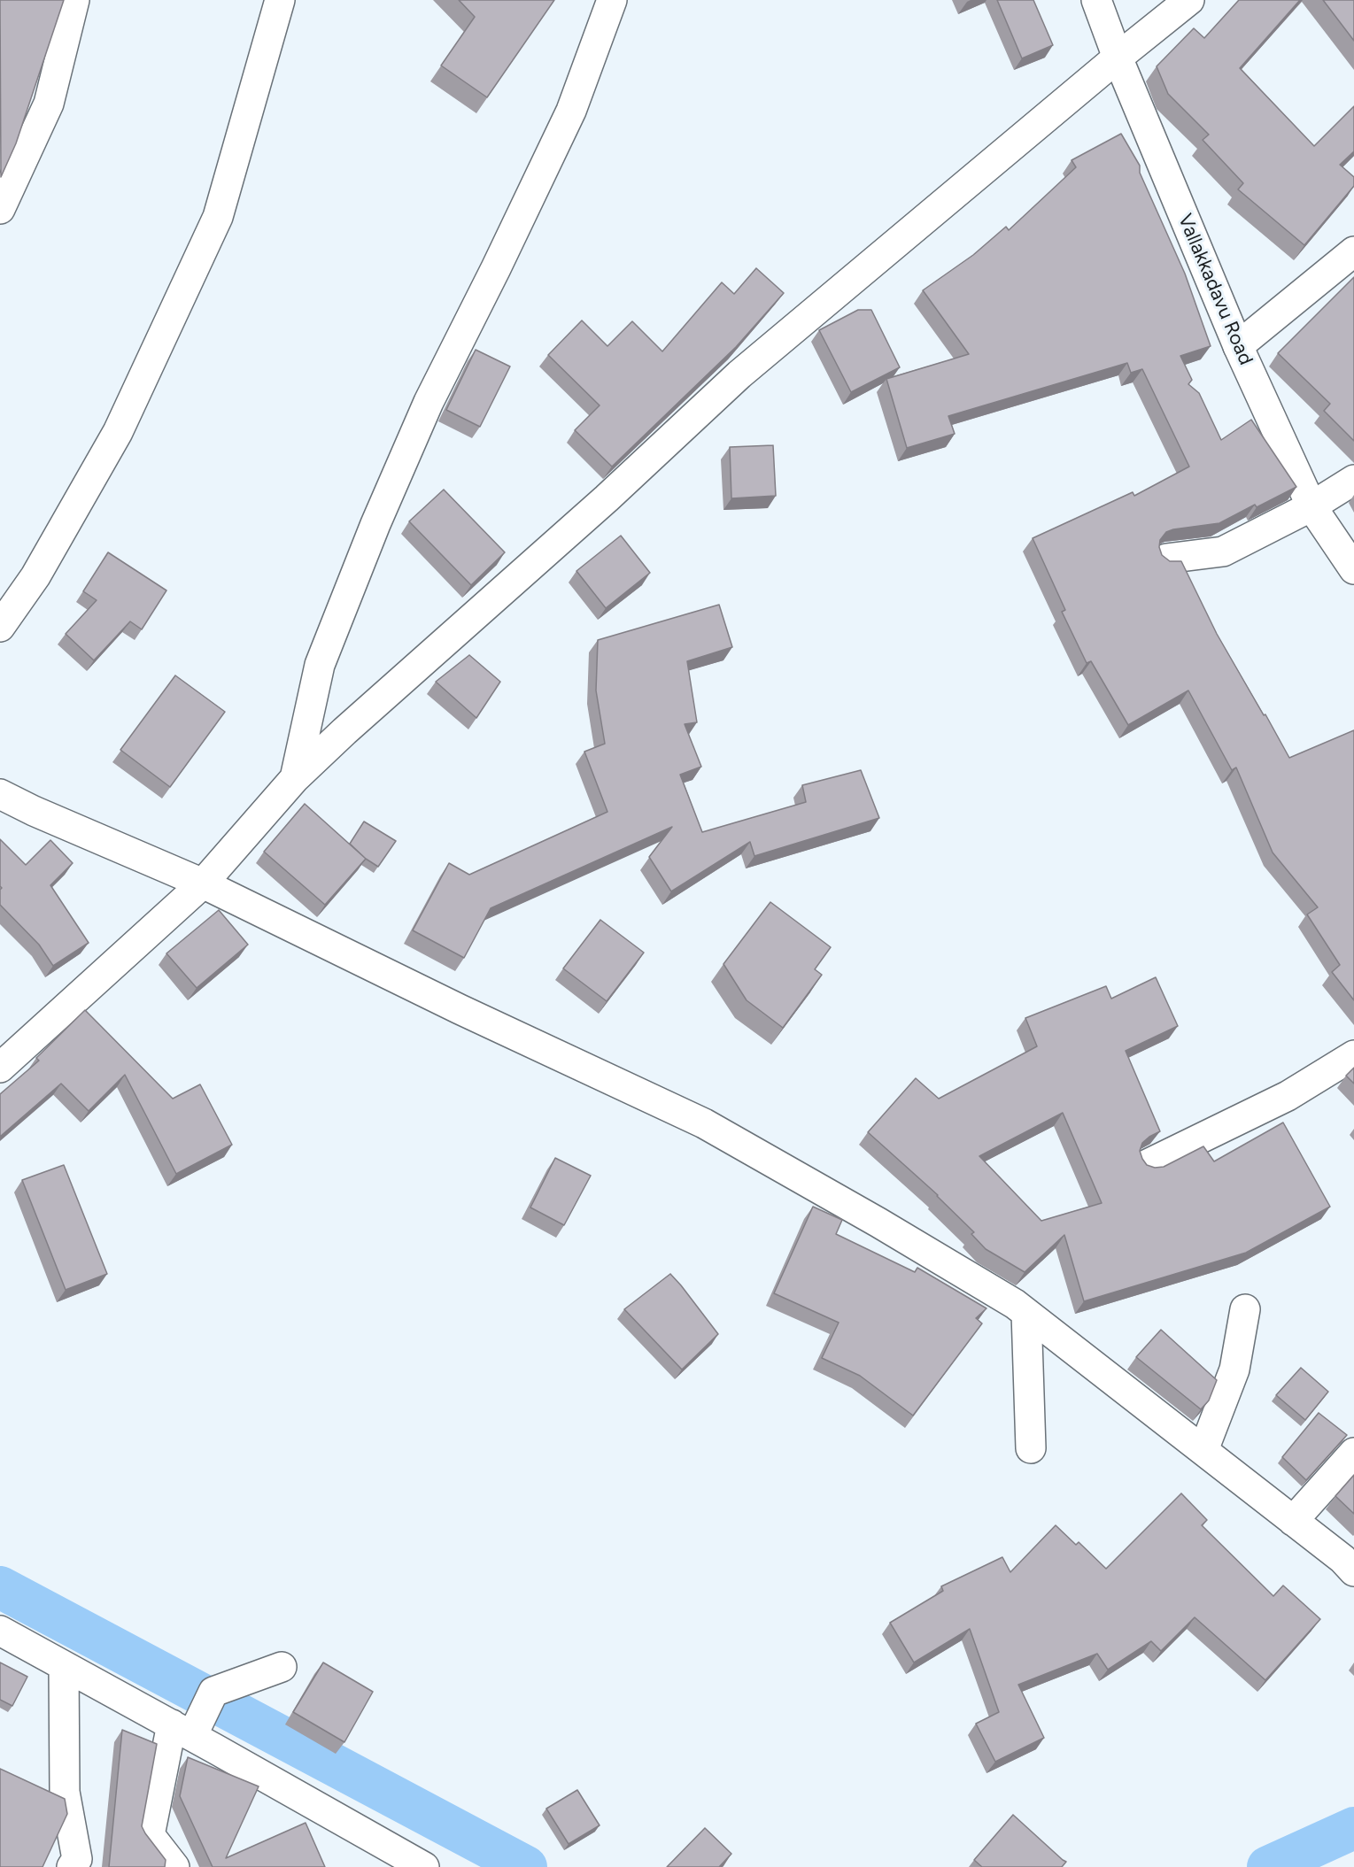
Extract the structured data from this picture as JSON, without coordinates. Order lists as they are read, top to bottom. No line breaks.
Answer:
{"streets":{"street":["Vallakkadavu Road"]}}
